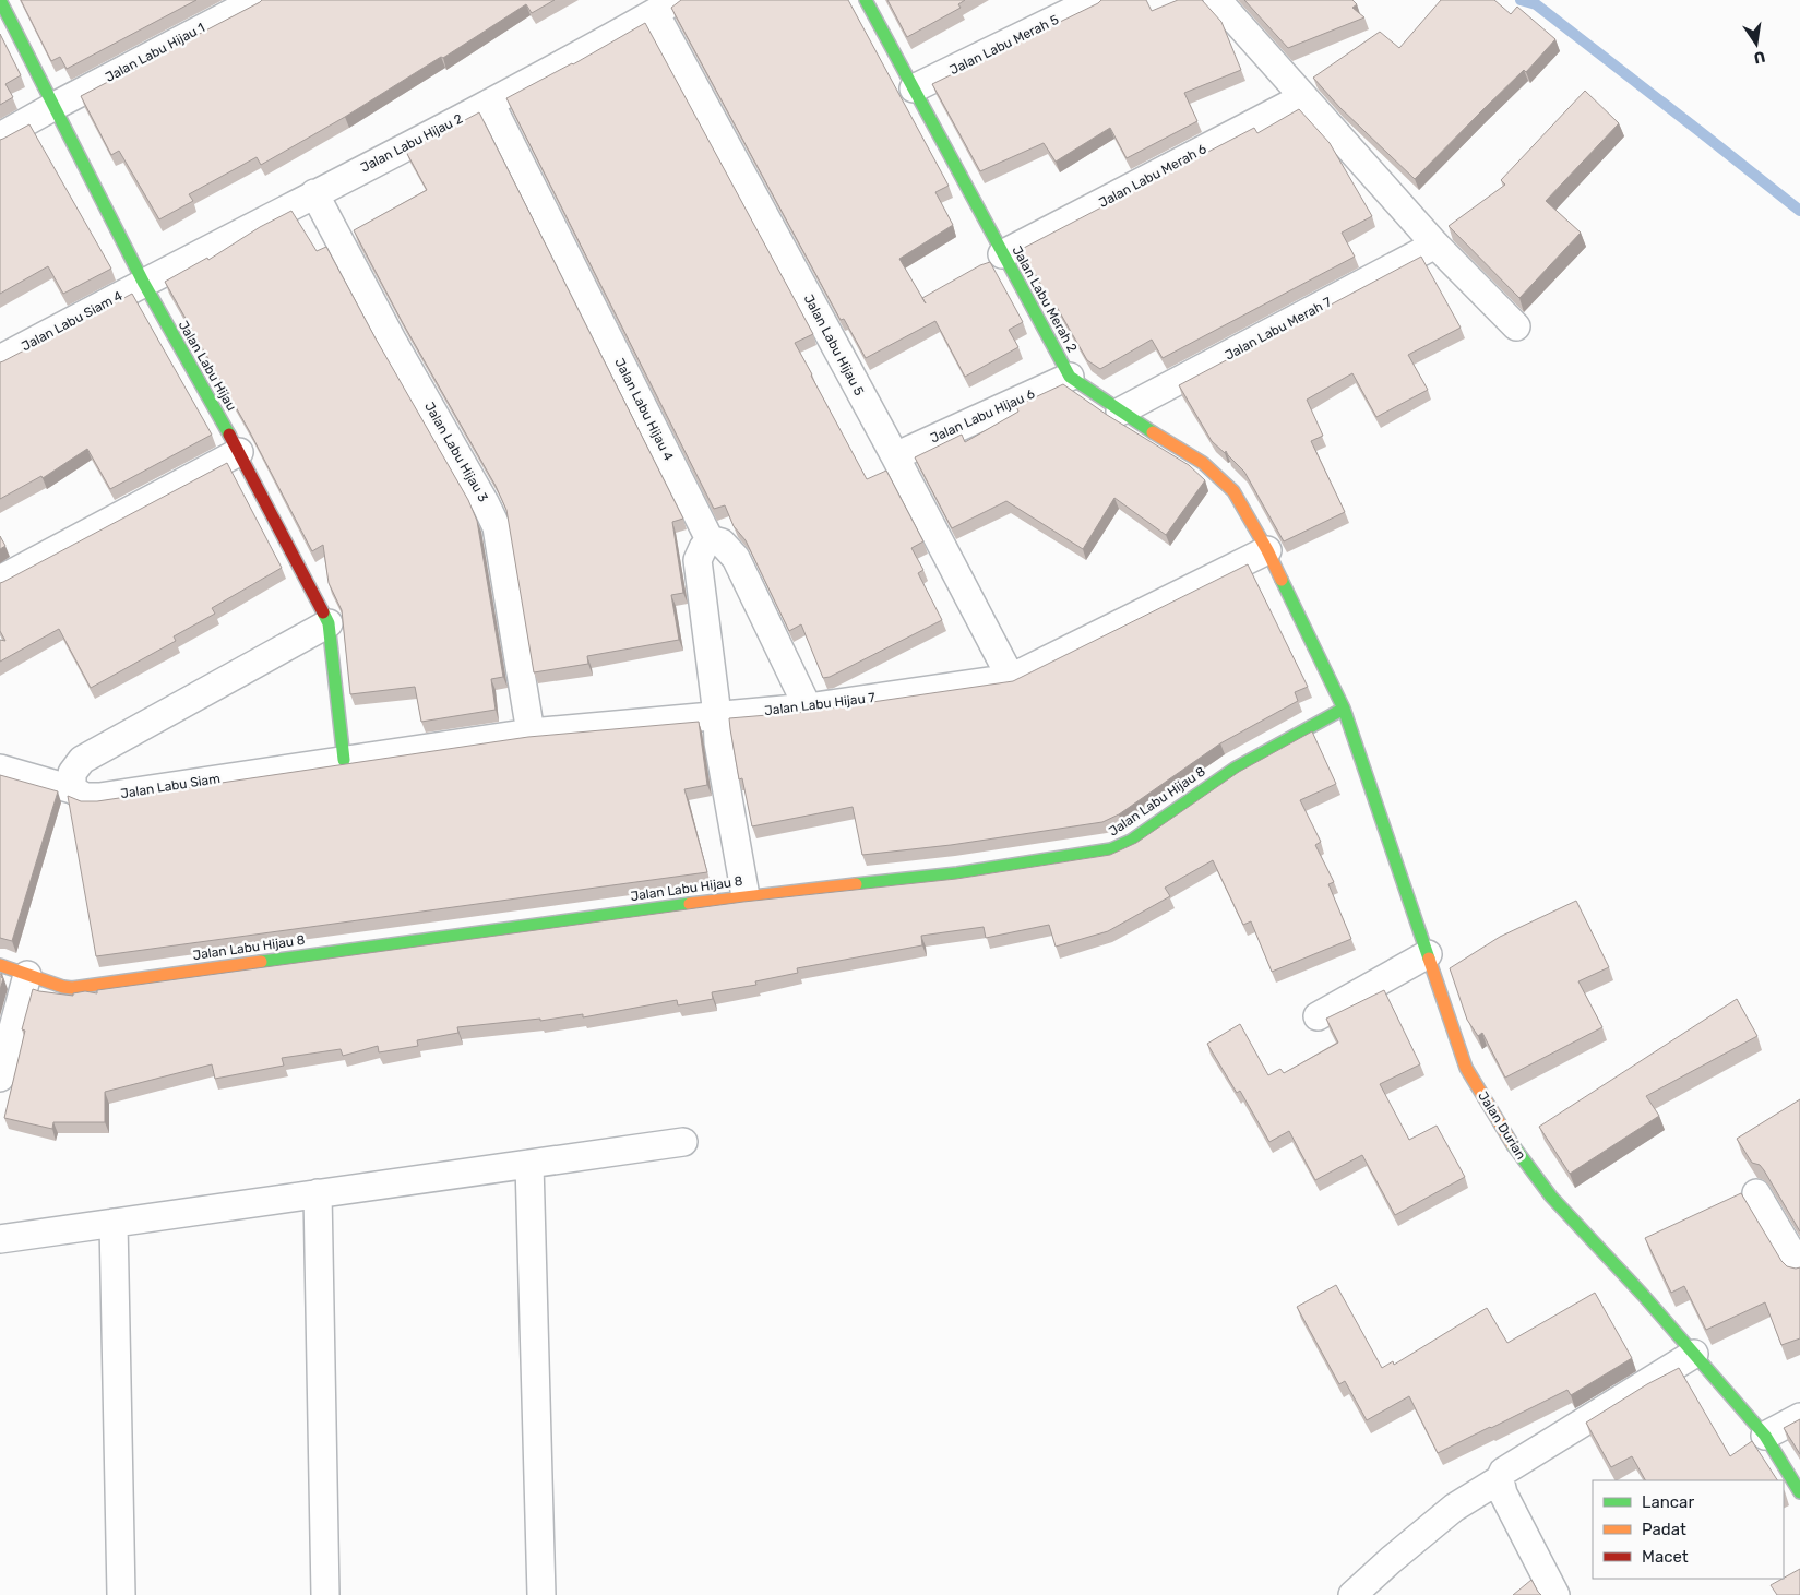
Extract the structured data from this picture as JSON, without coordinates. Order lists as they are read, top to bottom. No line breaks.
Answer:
{"streets":{"street":["Jalan Labu Merah 5","Jalan Labu Hijau 1","Jalan Labu Hijau 2","Jalan Labu Merah 6","Jalan Labu Merah 2","Jalan Labu Siam 4","Jalan Labu Merah 7","Jalan Labu Hijau 5","Jalan Labu Hijau","Jalan Labu Hijau 4","Jalan Labu Hijau 6","Jalan Labu Hijau 3","Jalan Labu Hijau 7","Jalan Labu Siam","Jalan Labu Hijau 8","Jalan Durian"]},"crossings":[["Jalan Labu Merah 5","Jalan Labu Merah 2"],["Jalan Labu Hijau 1","Jalan Labu Hijau"],["Jalan Labu Hijau 2","Jalan Labu Siam 4"],["Jalan Labu Hijau 2","Jalan Labu Hijau 5"],["Jalan Labu Hijau 2","Jalan Labu Hijau"],["Jalan Labu Hijau 2","Jalan Labu Hijau 4"],["Jalan Labu Hijau 2","Jalan Labu Hijau 3"],["Jalan Labu Merah 6","Jalan Labu Merah 2"],["Jalan Labu Merah 2","Jalan Labu Merah 7"],["Jalan Labu Merah 2","Jalan Labu Hijau 6"],["Jalan Labu Merah 2","Jalan Labu Hijau 7"],["Jalan Labu Merah 2","Jalan Labu Hijau 8"],["Jalan Labu Merah 2","Jalan Durian"],["Jalan Labu Siam 4","Jalan Labu Hijau"],["Jalan Labu Hijau 5","Jalan Labu Hijau 6"],["Jalan Labu Hijau 5","Jalan Labu Hijau 7"],["Jalan Labu Hijau","Jalan Labu Hijau 7"],["Jalan Labu Hijau","Jalan Labu Siam"],["Jalan Labu Hijau 3","Jalan Labu Hijau 7"],["Jalan Labu Hijau 7","Jalan Labu Siam"],["Jalan Labu Hijau 8","Jalan Durian"]],"legend":["Lancar","Padat","Macet"],"north":"bottom"}
